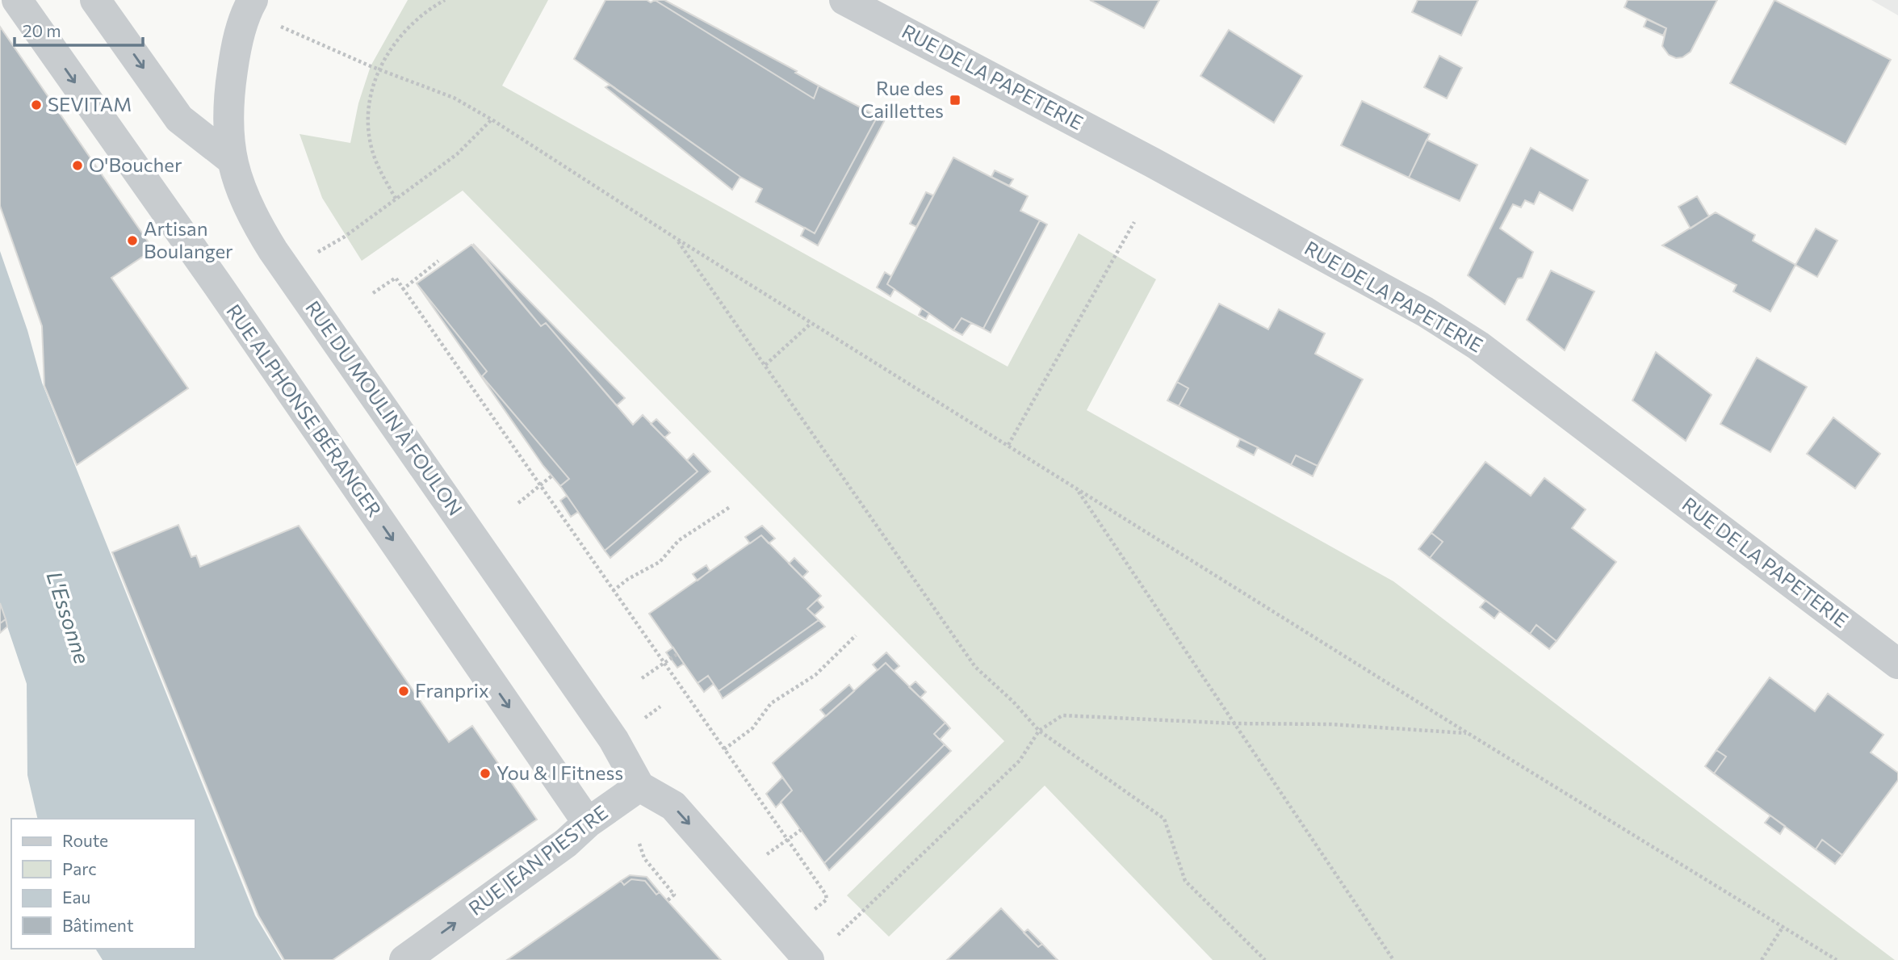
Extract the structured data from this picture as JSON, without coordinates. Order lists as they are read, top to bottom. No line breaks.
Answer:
{"streets":{"street":["RUE DE LA PAPETERIE","RUE DU MOULIN À FOULON","RUE ALPHONSE BÉRANGER","RUE JEAN PIESTRE"]},"crossings":[["RUE DU MOULIN À FOULON","RUE JEAN PIESTRE"],["RUE ALPHONSE BÉRANGER","RUE JEAN PIESTRE"]],"one_way":["RUE ALPHONSE BÉRANGER","RUE JEAN PIESTRE"],"water":["L'Essonne"],"places":{"transit":["Rue des Caillettes"],"other":["SEVITAM","O'Boucher","Artisan Boulanger","Franprix","You & I Fitness"]},"legend":["Route","Parc","Eau","Bâtiment"],"scale_bar":"20 m"}
